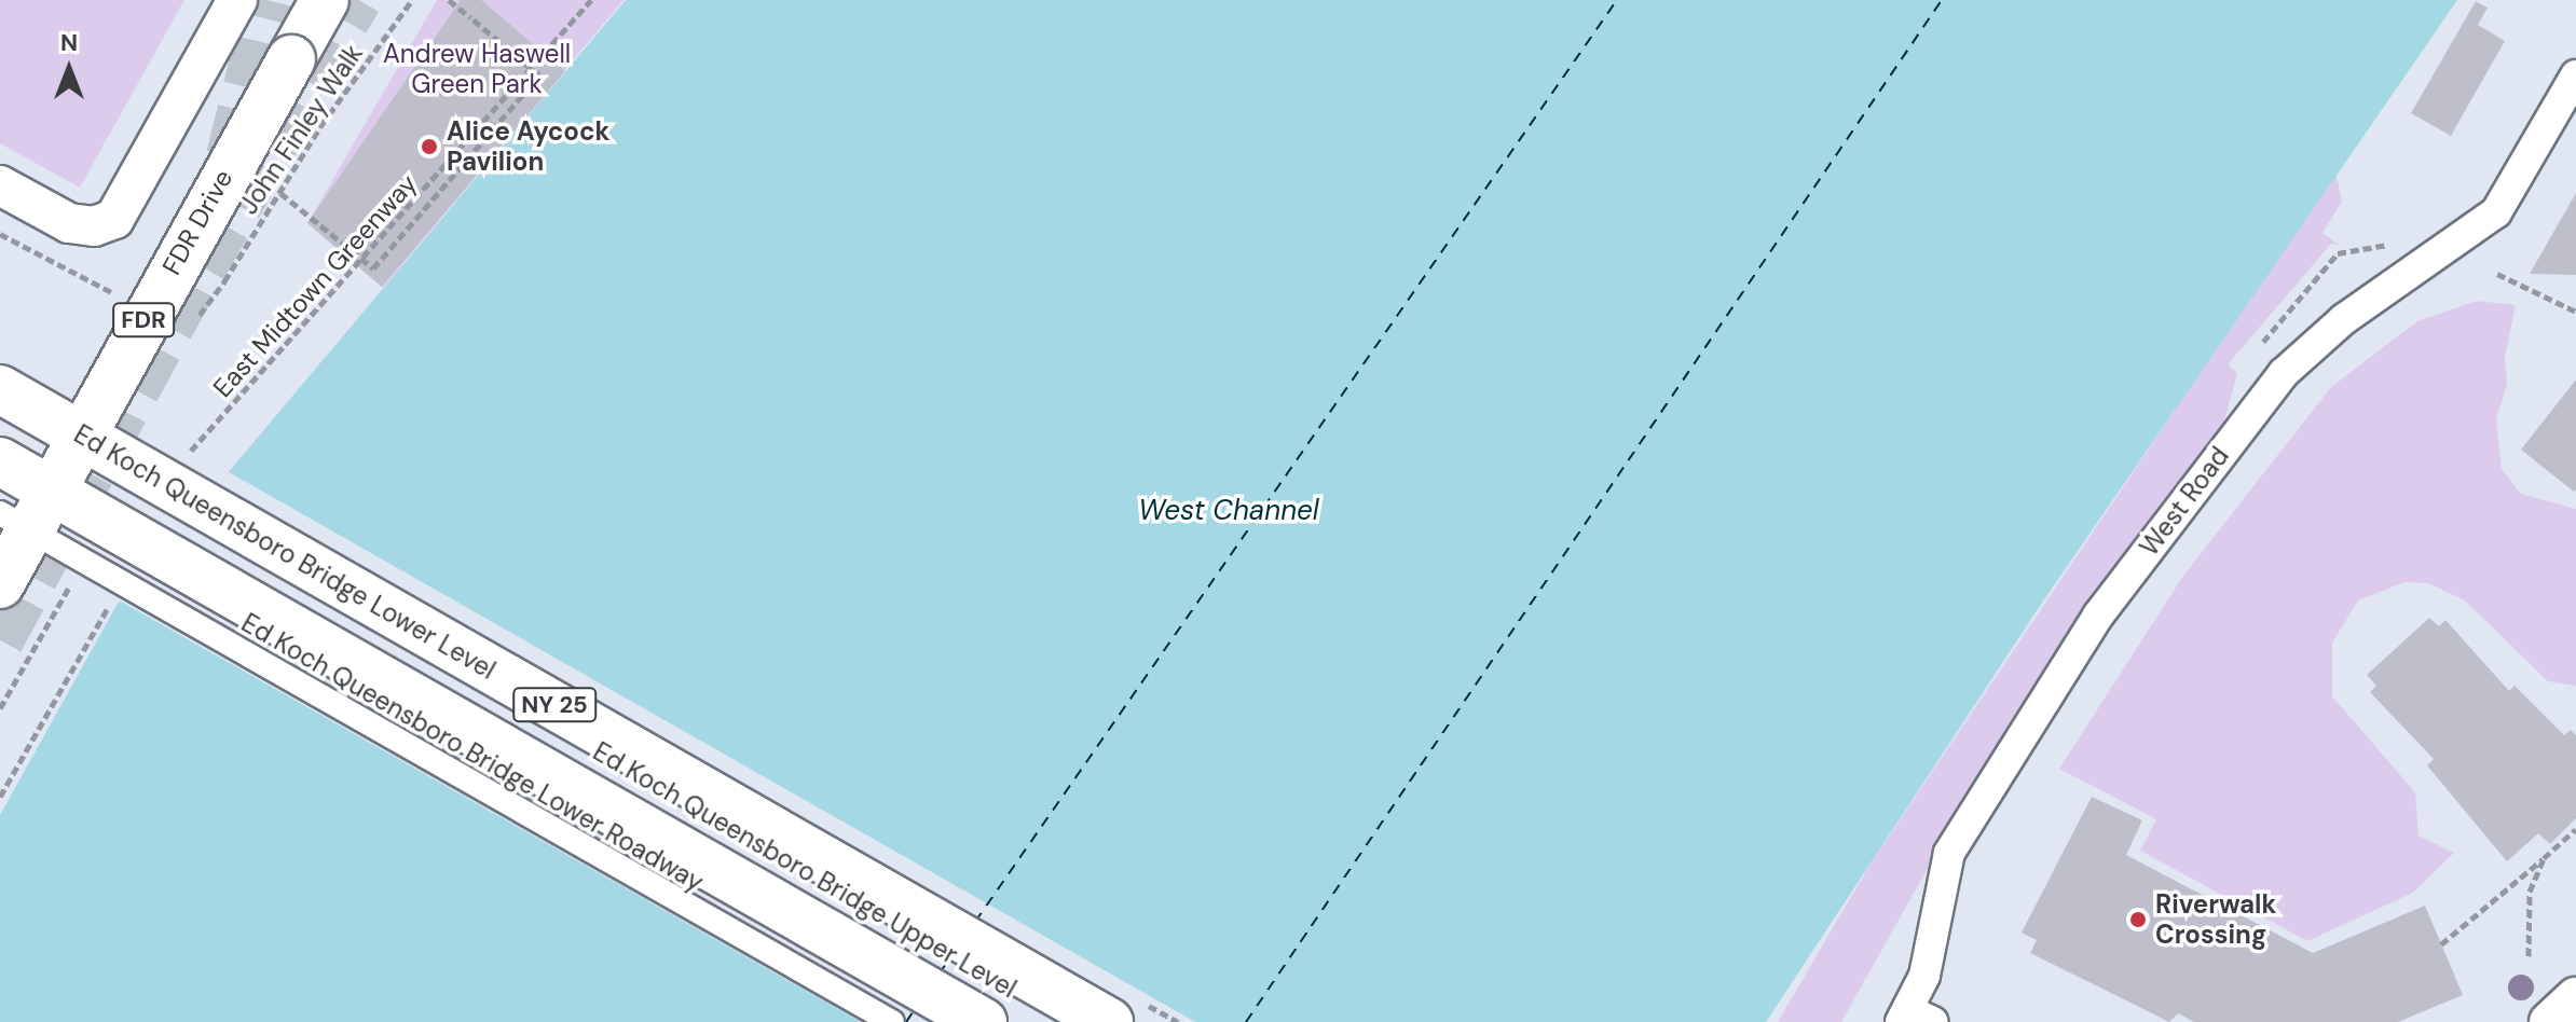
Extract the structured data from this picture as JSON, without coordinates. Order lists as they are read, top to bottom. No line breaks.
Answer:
{"streets":{"highway":["FDR Drive","FDR","Ed Koch Queensboro Bridge Lower Level","NY 25","Ed Koch Queensboro Bridge Lower Roadway","Ed Koch Queensboro Bridge Upper Level"],"street":["West Road"],"path":["John Finley Walk","East Midtown Greenway"]},"water":["West Channel"],"parks":["Andrew Haswell Green Park"],"places":["Alice Aycock Pavilion","Riverwalk Crossing"],"north":"top"}
